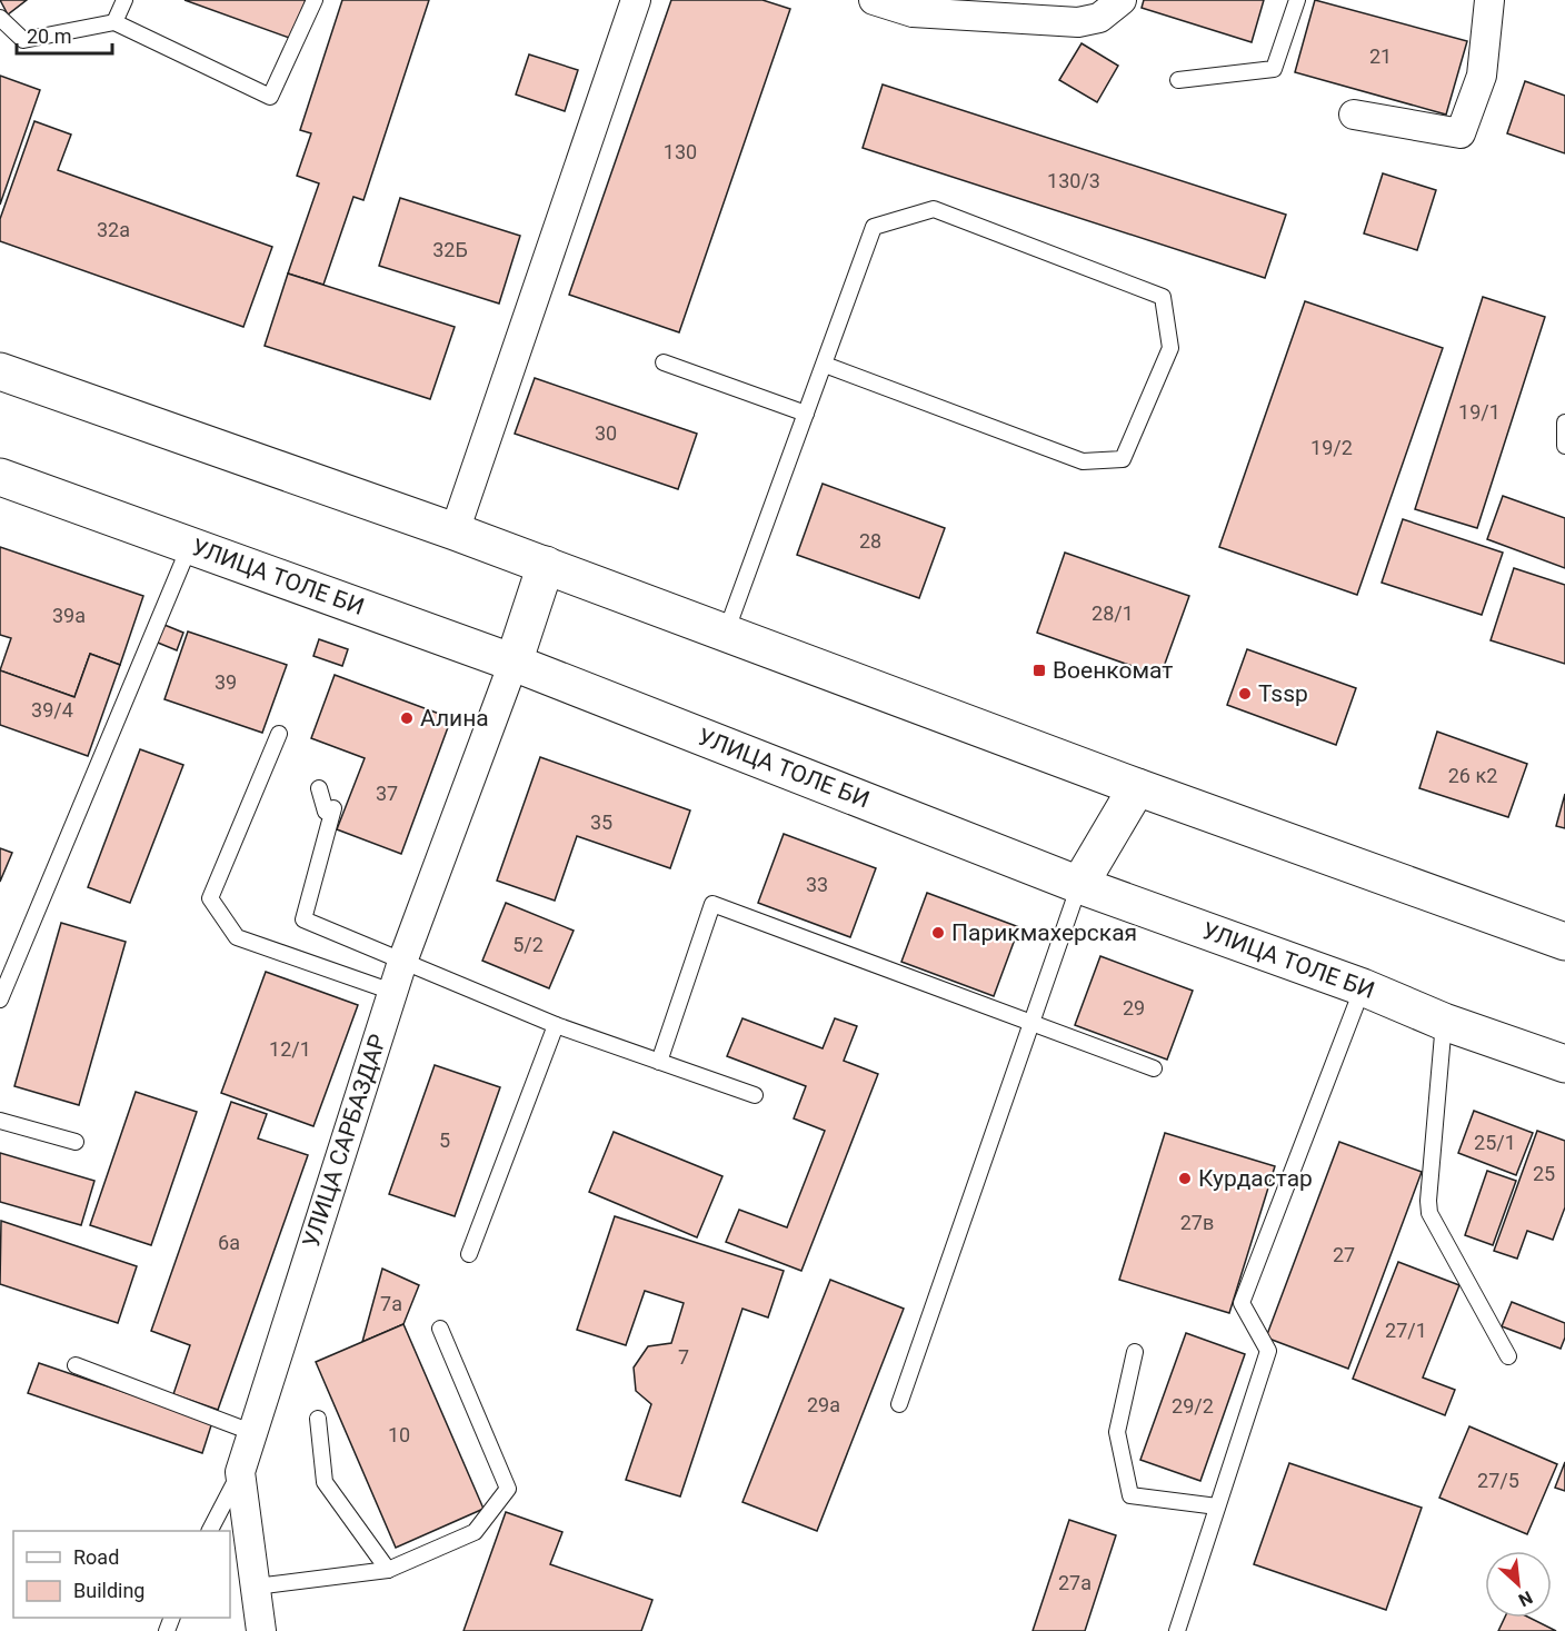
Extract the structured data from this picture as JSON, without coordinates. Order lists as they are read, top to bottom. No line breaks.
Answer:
{"streets":{"main road":["УЛИЦА ТОЛЕ БИ"],"street":["УЛИЦА САРБАЗДАР"]},"crossings":[["УЛИЦА ТОЛЕ БИ","УЛИЦА САРБАЗДАР"]],"places":{"transit":["Военкомат"],"other":["Tssp","Алина","Парикмахерская","Курдастар"]},"house_numbers":["21","130","130/3","32а","32Б","19/1","30","19/2","28","28/1","39а","39","39/4","26 к2","37","35","33","5/2","29","12/1","5","25/1","25","27в","6а","27","7а","27/1","7","29а","29/2","10","27/5","27а"],"legend":["Road","Building"],"scale_bar":"20 m","north":"bottom right"}
